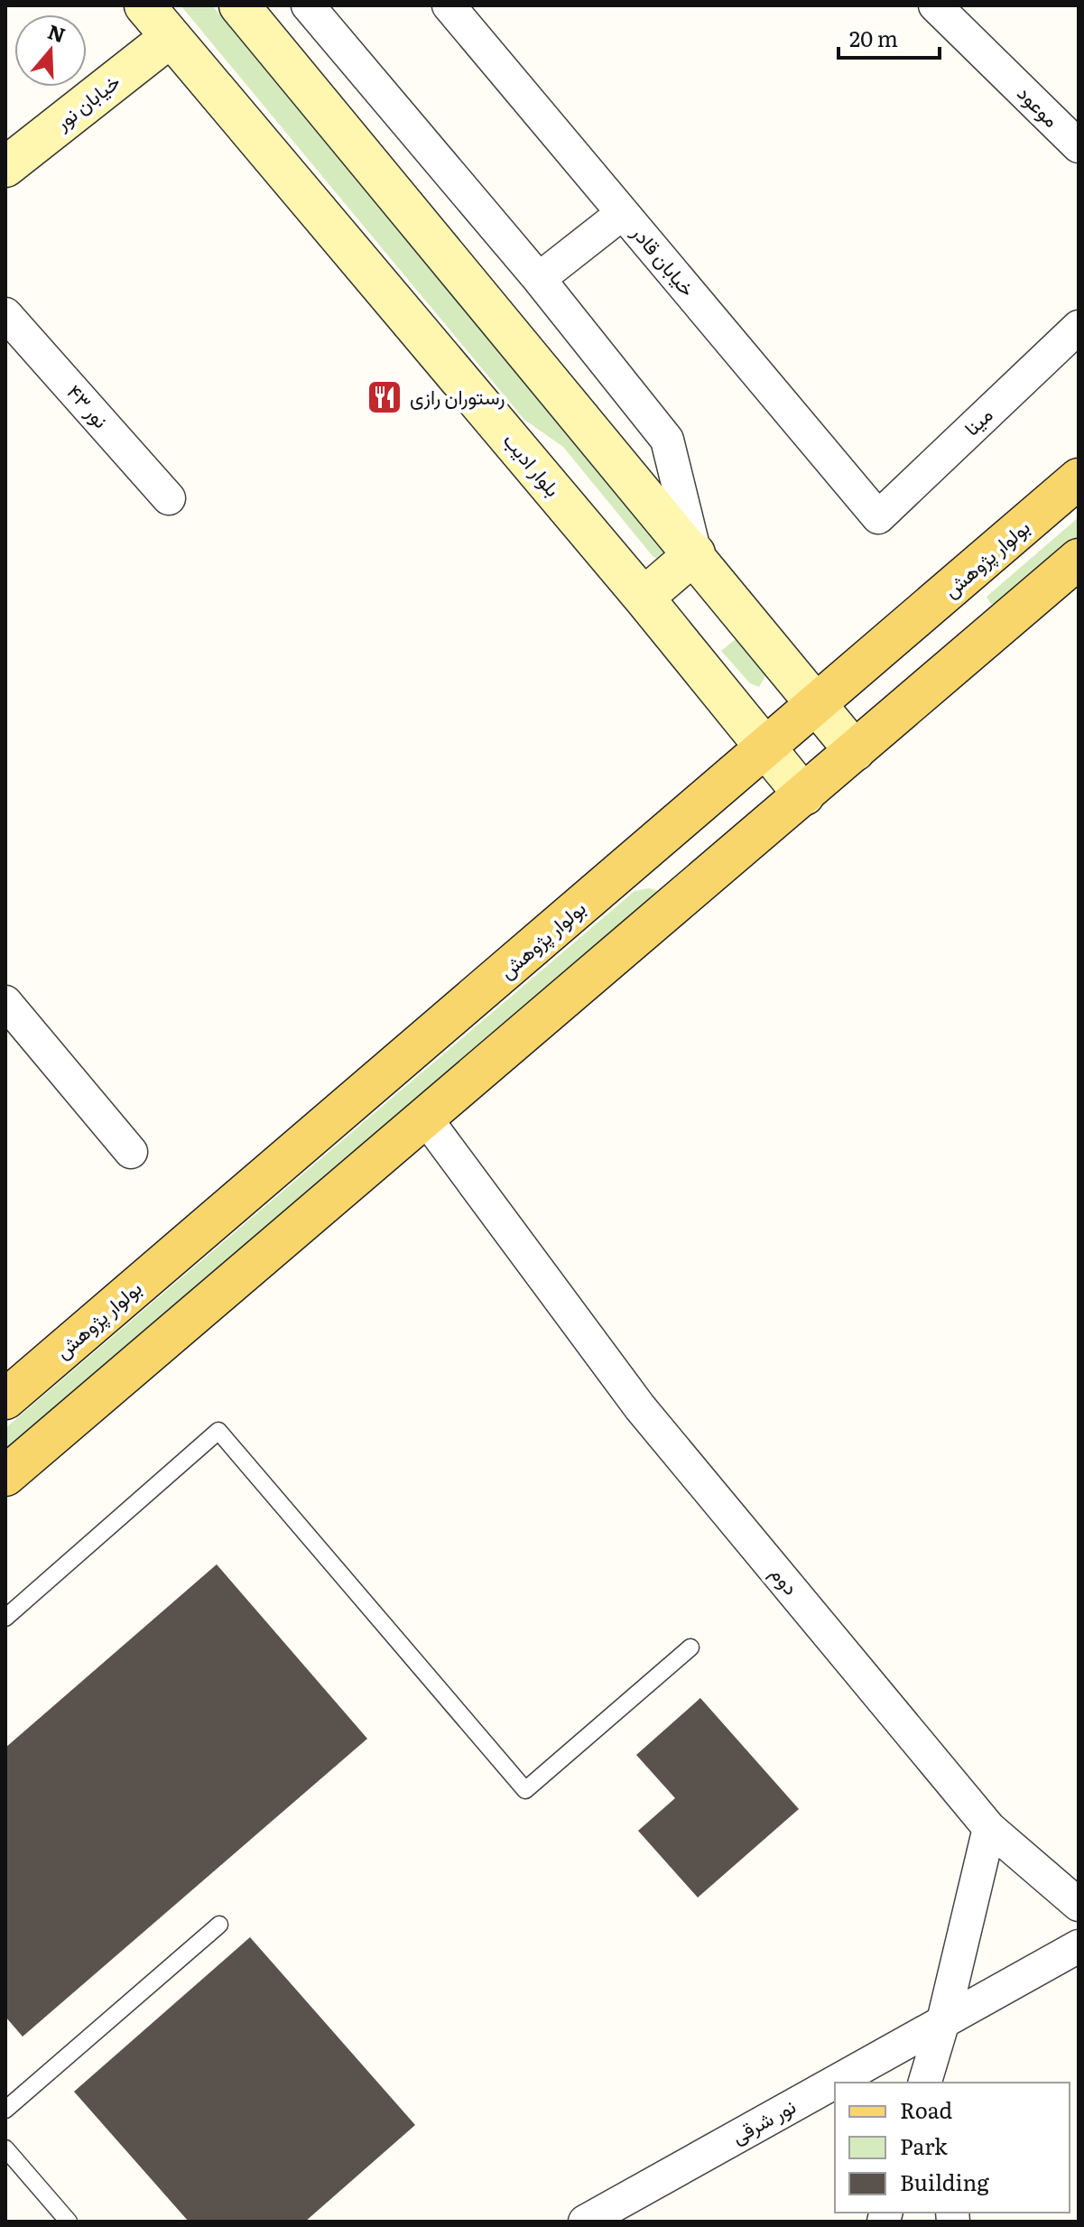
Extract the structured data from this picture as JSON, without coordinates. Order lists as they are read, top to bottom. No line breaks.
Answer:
{"streets":{"main road":["خیابان نور","بلوار ادیب","بولوار پژوهش"],"street":["موعود","خیابان قادر","نور ۴۳","مینا","دوم","نور شرقی"]},"crossings":[["خیابان نور","بلوار ادیب"],["خیابان قادر","مینا"],["بلوار ادیب","بولوار پژوهش"]],"places":{"restaurant":["رستوران رازی"]},"legend":["Road","Park","Building"],"scale_bar":"20 m","north":"top"}
